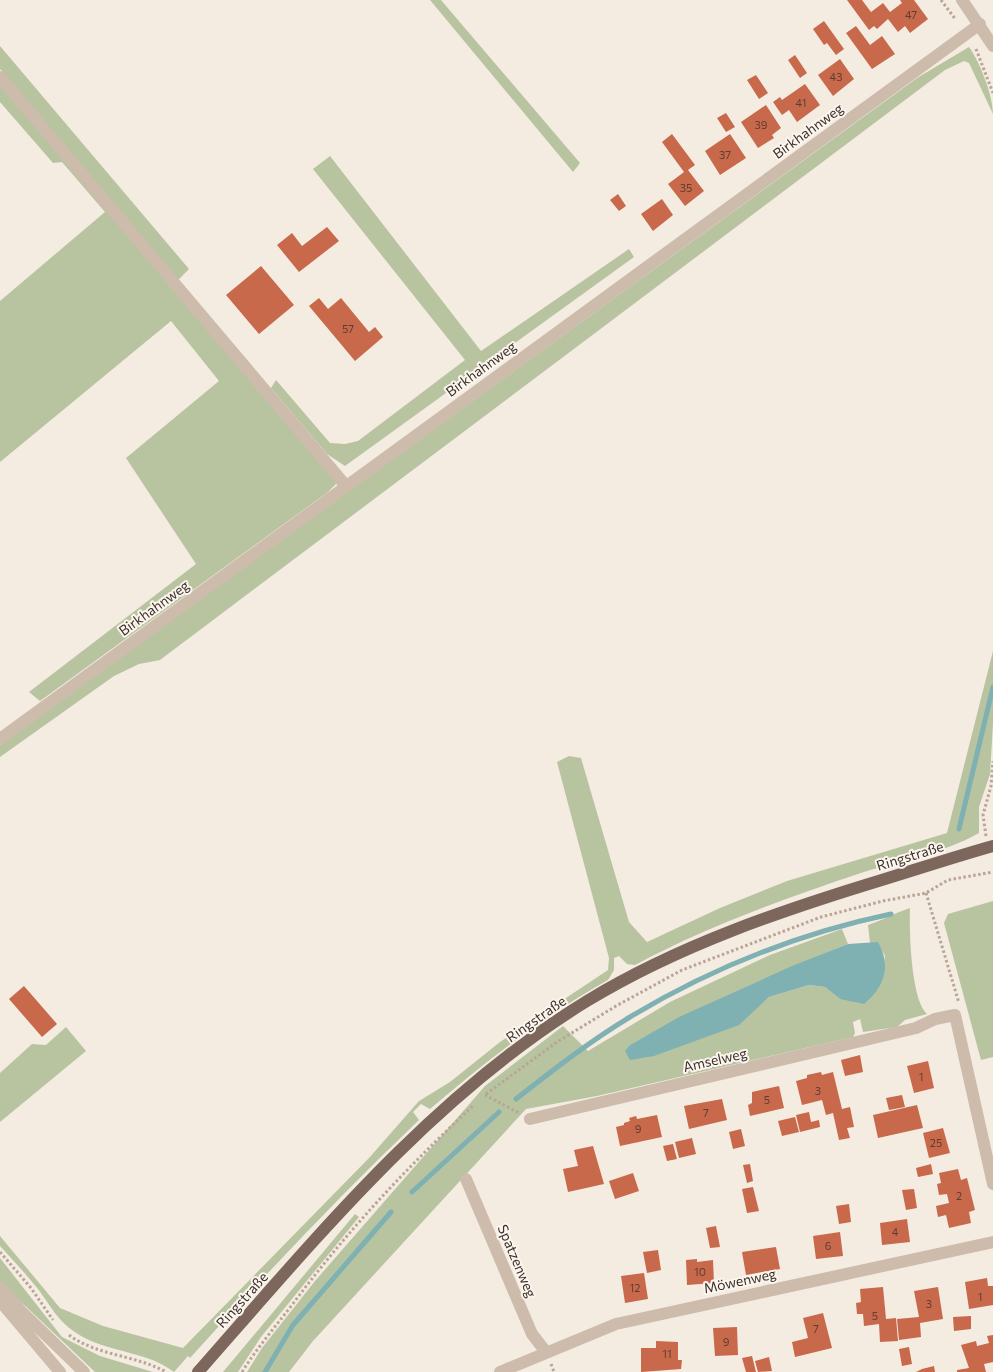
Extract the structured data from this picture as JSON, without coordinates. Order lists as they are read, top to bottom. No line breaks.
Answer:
{"streets":{"main road":["Ringstraße"],"street":["Birkhahnweg","Amselweg","Spatzenweg","Möwenweg"]},"crossings":[["Spatzenweg","Möwenweg"]],"house_numbers":["47","43","41","39","37","35","57","1","3","5","7","9","25","2","4","6","10","12","1","3","5","7","9","11"]}
